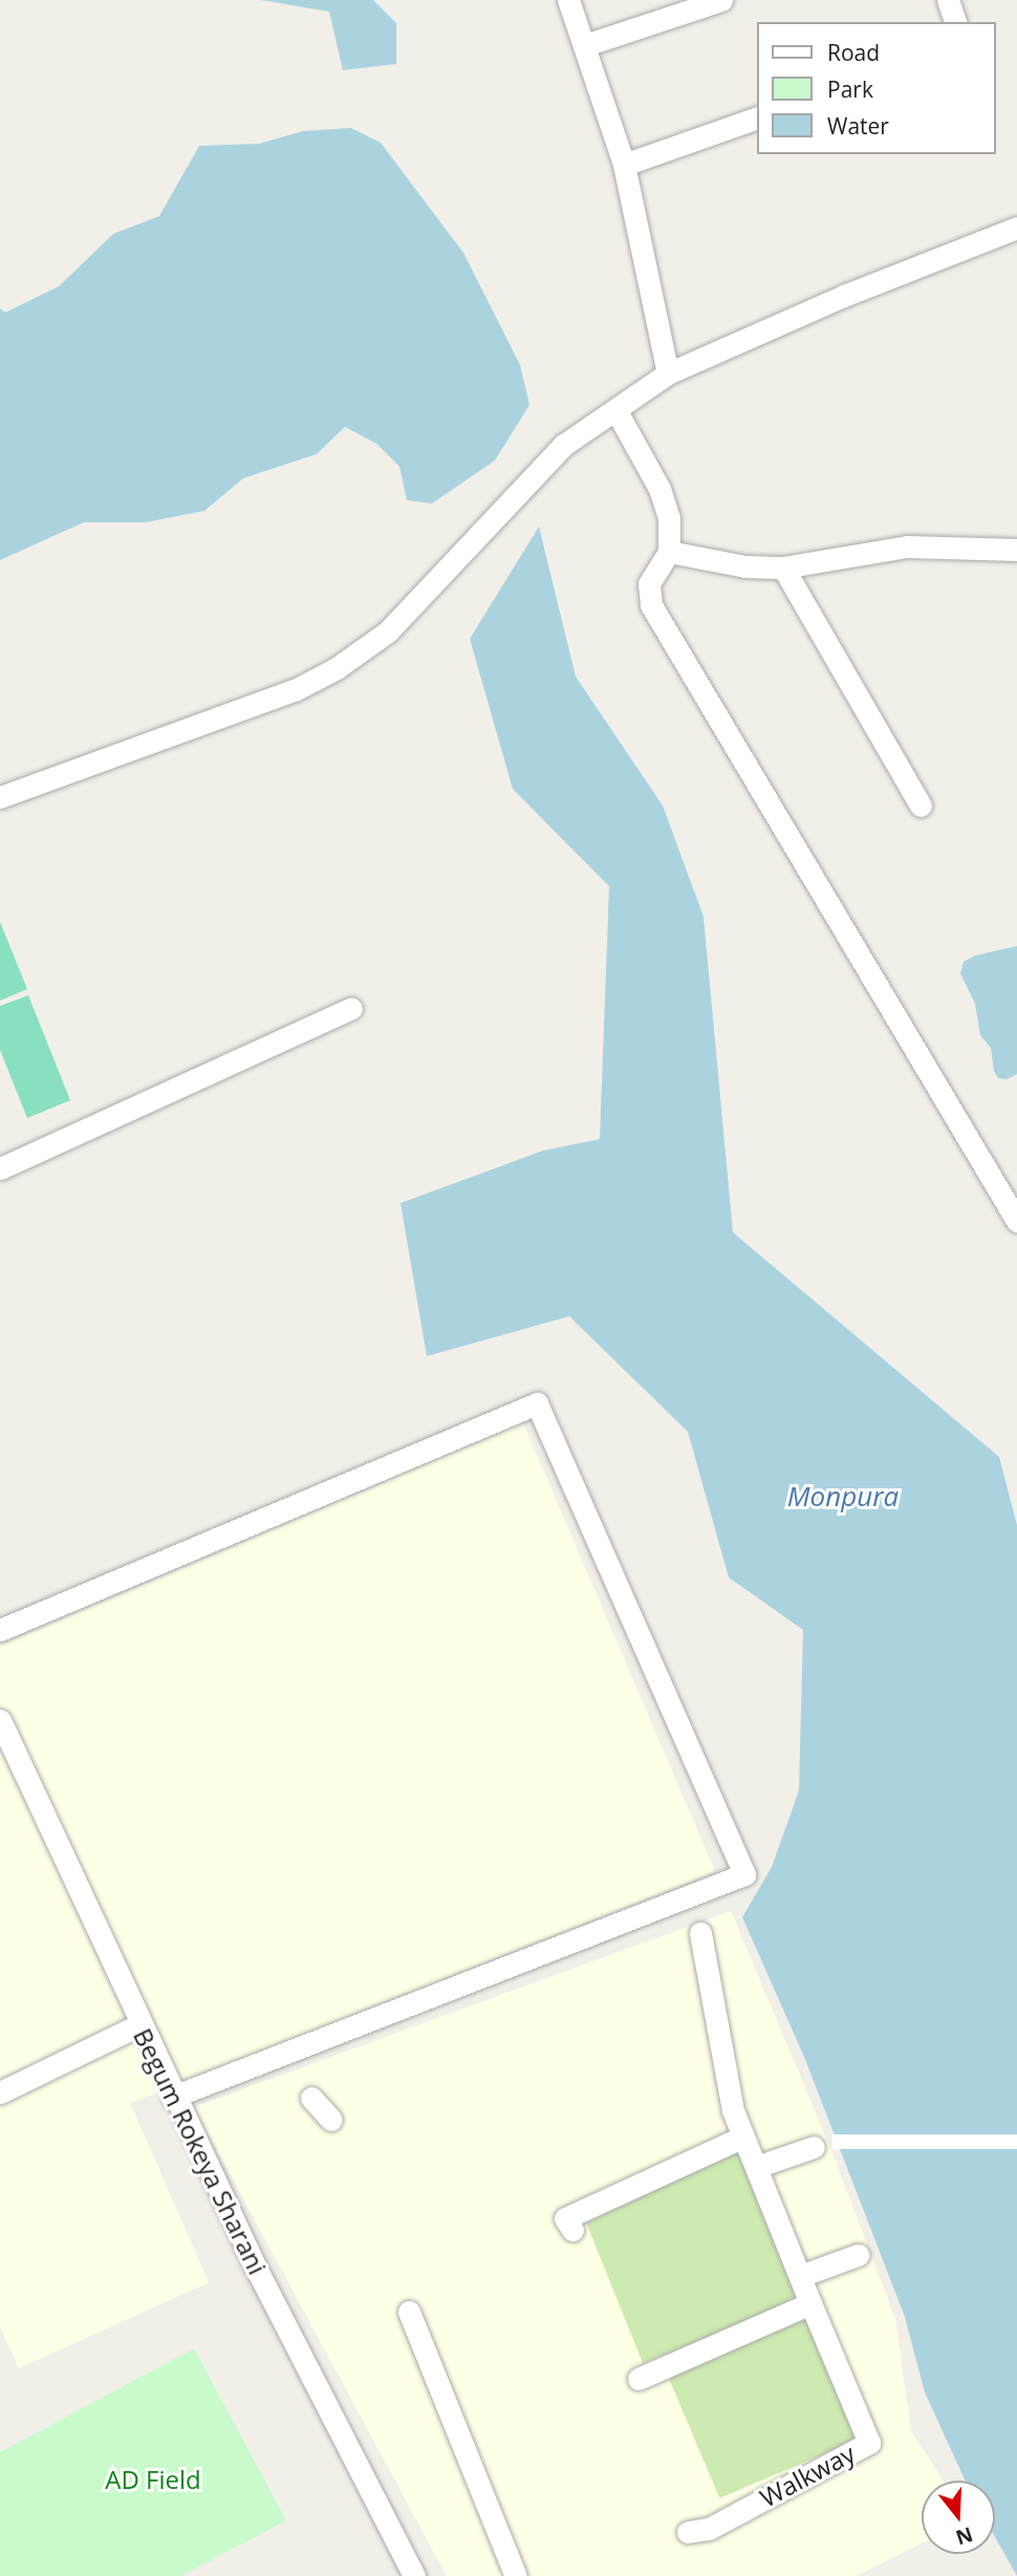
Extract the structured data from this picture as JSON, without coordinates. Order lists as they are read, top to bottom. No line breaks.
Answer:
{"streets":{"street":["Begum Rokeya Sharani","Walkway"]},"water":["Monpura"],"parks":["AD Field"],"legend":["Road","Park","Water"],"north":"bottom"}
